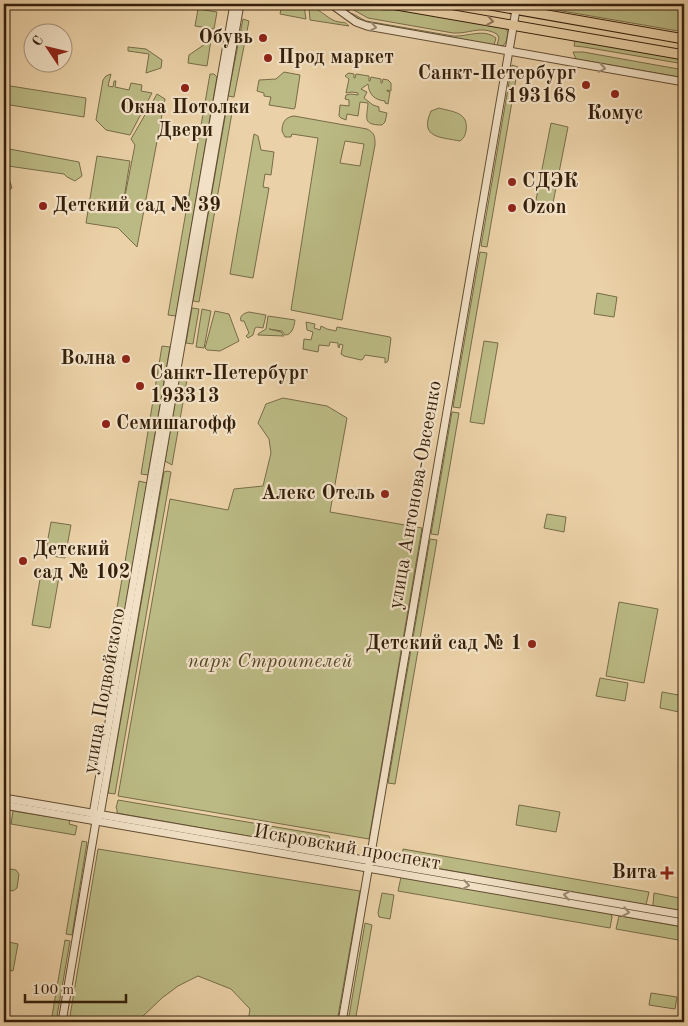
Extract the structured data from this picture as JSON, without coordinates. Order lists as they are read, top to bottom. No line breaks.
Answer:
{"streets":{"street":["улица Антонова-Овсеенко","улица Подвойского","Искровский проспект"]},"crossings":[["улица Антонова-Овсеенко","Искровский проспект"],["улица Подвойского","Искровский проспект"]],"parks":["парк Строителей"],"places":{"other":["Обувь","Прод маркет","Санкт-Петербург 193168","Окна Потолки Двери","Комус","СДЭК","Детский сад № 39","Ozon","Волна","Санкт-Петербург 193313","Семишагофф","Алекс Отель","Детский сад № 102","Детский сад № 1"],"health":["Вита"]},"scale_bar":"100 m","north":"top left"}
